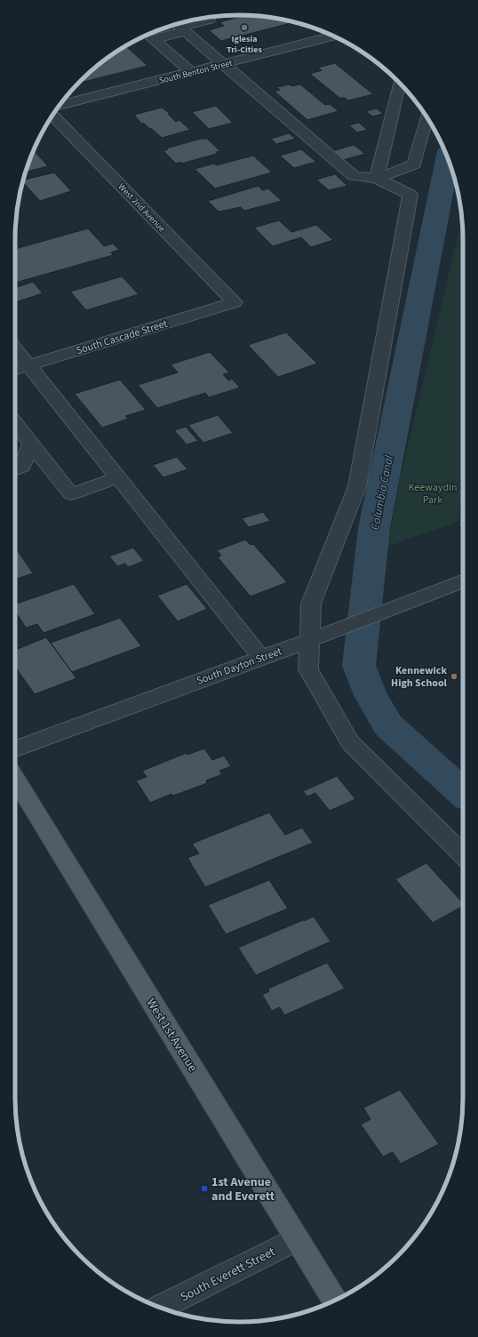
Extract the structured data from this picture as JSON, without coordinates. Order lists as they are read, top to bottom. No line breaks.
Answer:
{"streets":{"main road":["West 1st Avenue"],"street":["South Benton Street","West 2nd Avenue","South Cascade Street","South Dayton Street","South Everett Street"]},"crossings":[["West 2nd Avenue","South Cascade Street"],["West 1st Avenue","South Everett Street"]],"water":["Columbia Canal"],"parks":["Keewaydin Park"],"places":{"other":["Iglesia Tri-Cities","Kennewick High School"],"transit":["1st Avenue and Everett"]}}
